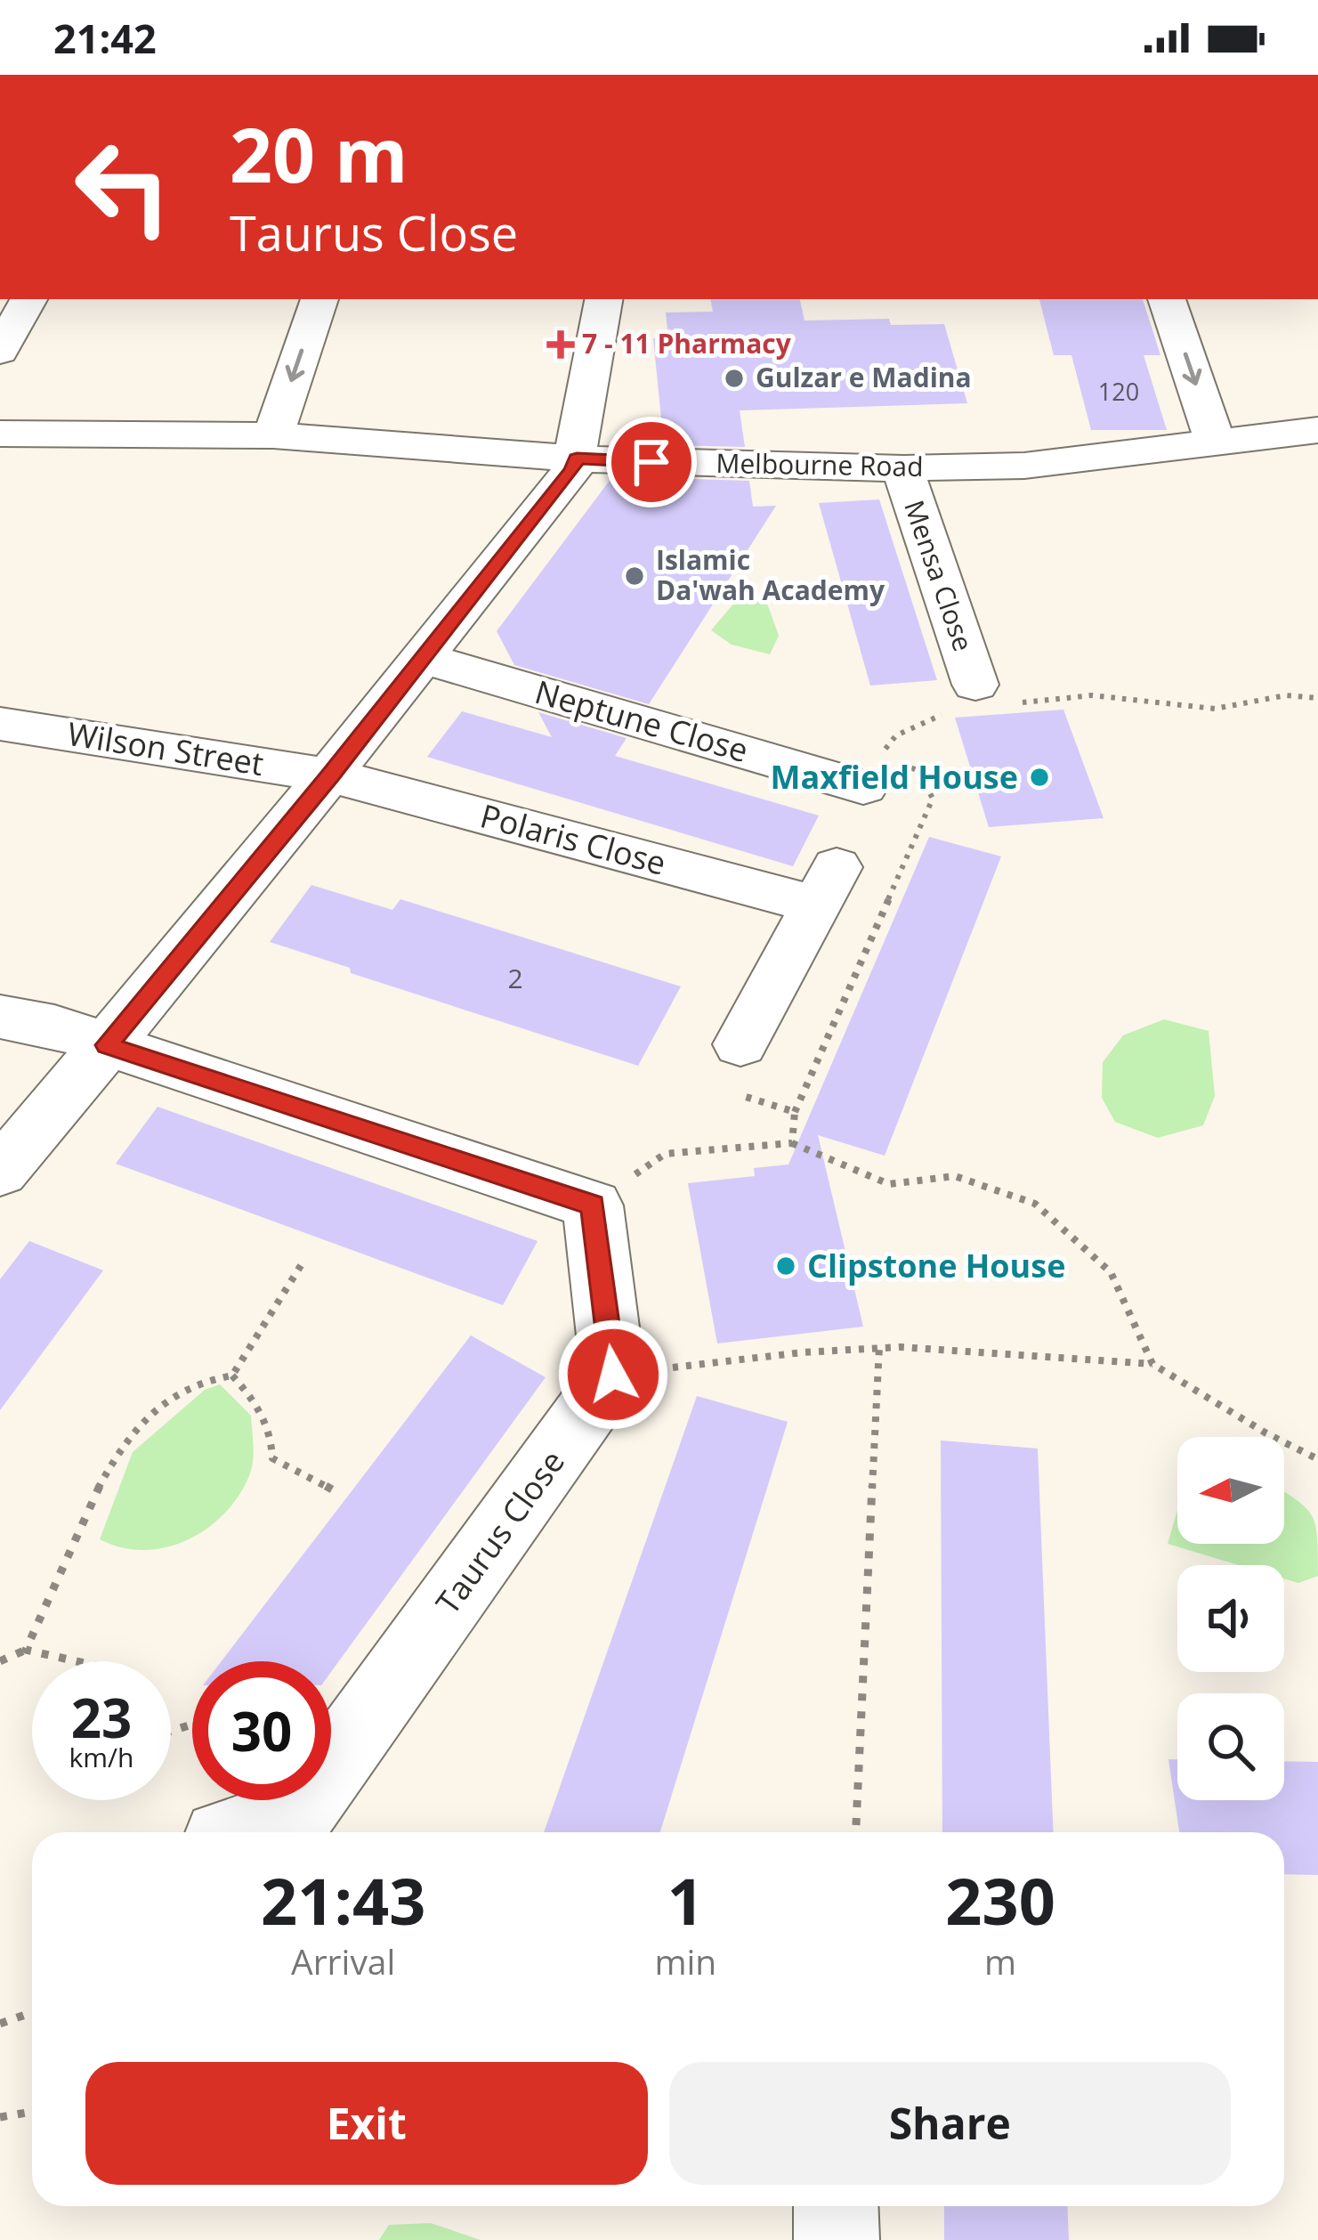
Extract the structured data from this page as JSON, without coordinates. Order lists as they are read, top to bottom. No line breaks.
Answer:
{"streets":{"street":["Melbourne Road","Mensa Close","Neptune Close","Wilson Street","Polaris Close","Taurus Close"]},"crossings":[["Melbourne Road","Mensa Close"],["Wilson Street","Polaris Close"]],"places":{"health":["7 - 11 Pharmacy"],"other":["Gulzar e Madina","Islamic Da'wah Academy","Maxfield House","Clipstone House"]},"house_numbers":["120","2"],"north":"left","page":{"status":"21:42","turn":["20 m","Taurus Close"],"speed":"23 km/h","limit":"30","eta":["21:43","Arrival","1","min","230","m"],"buttons":["Exit","Share"]}}
